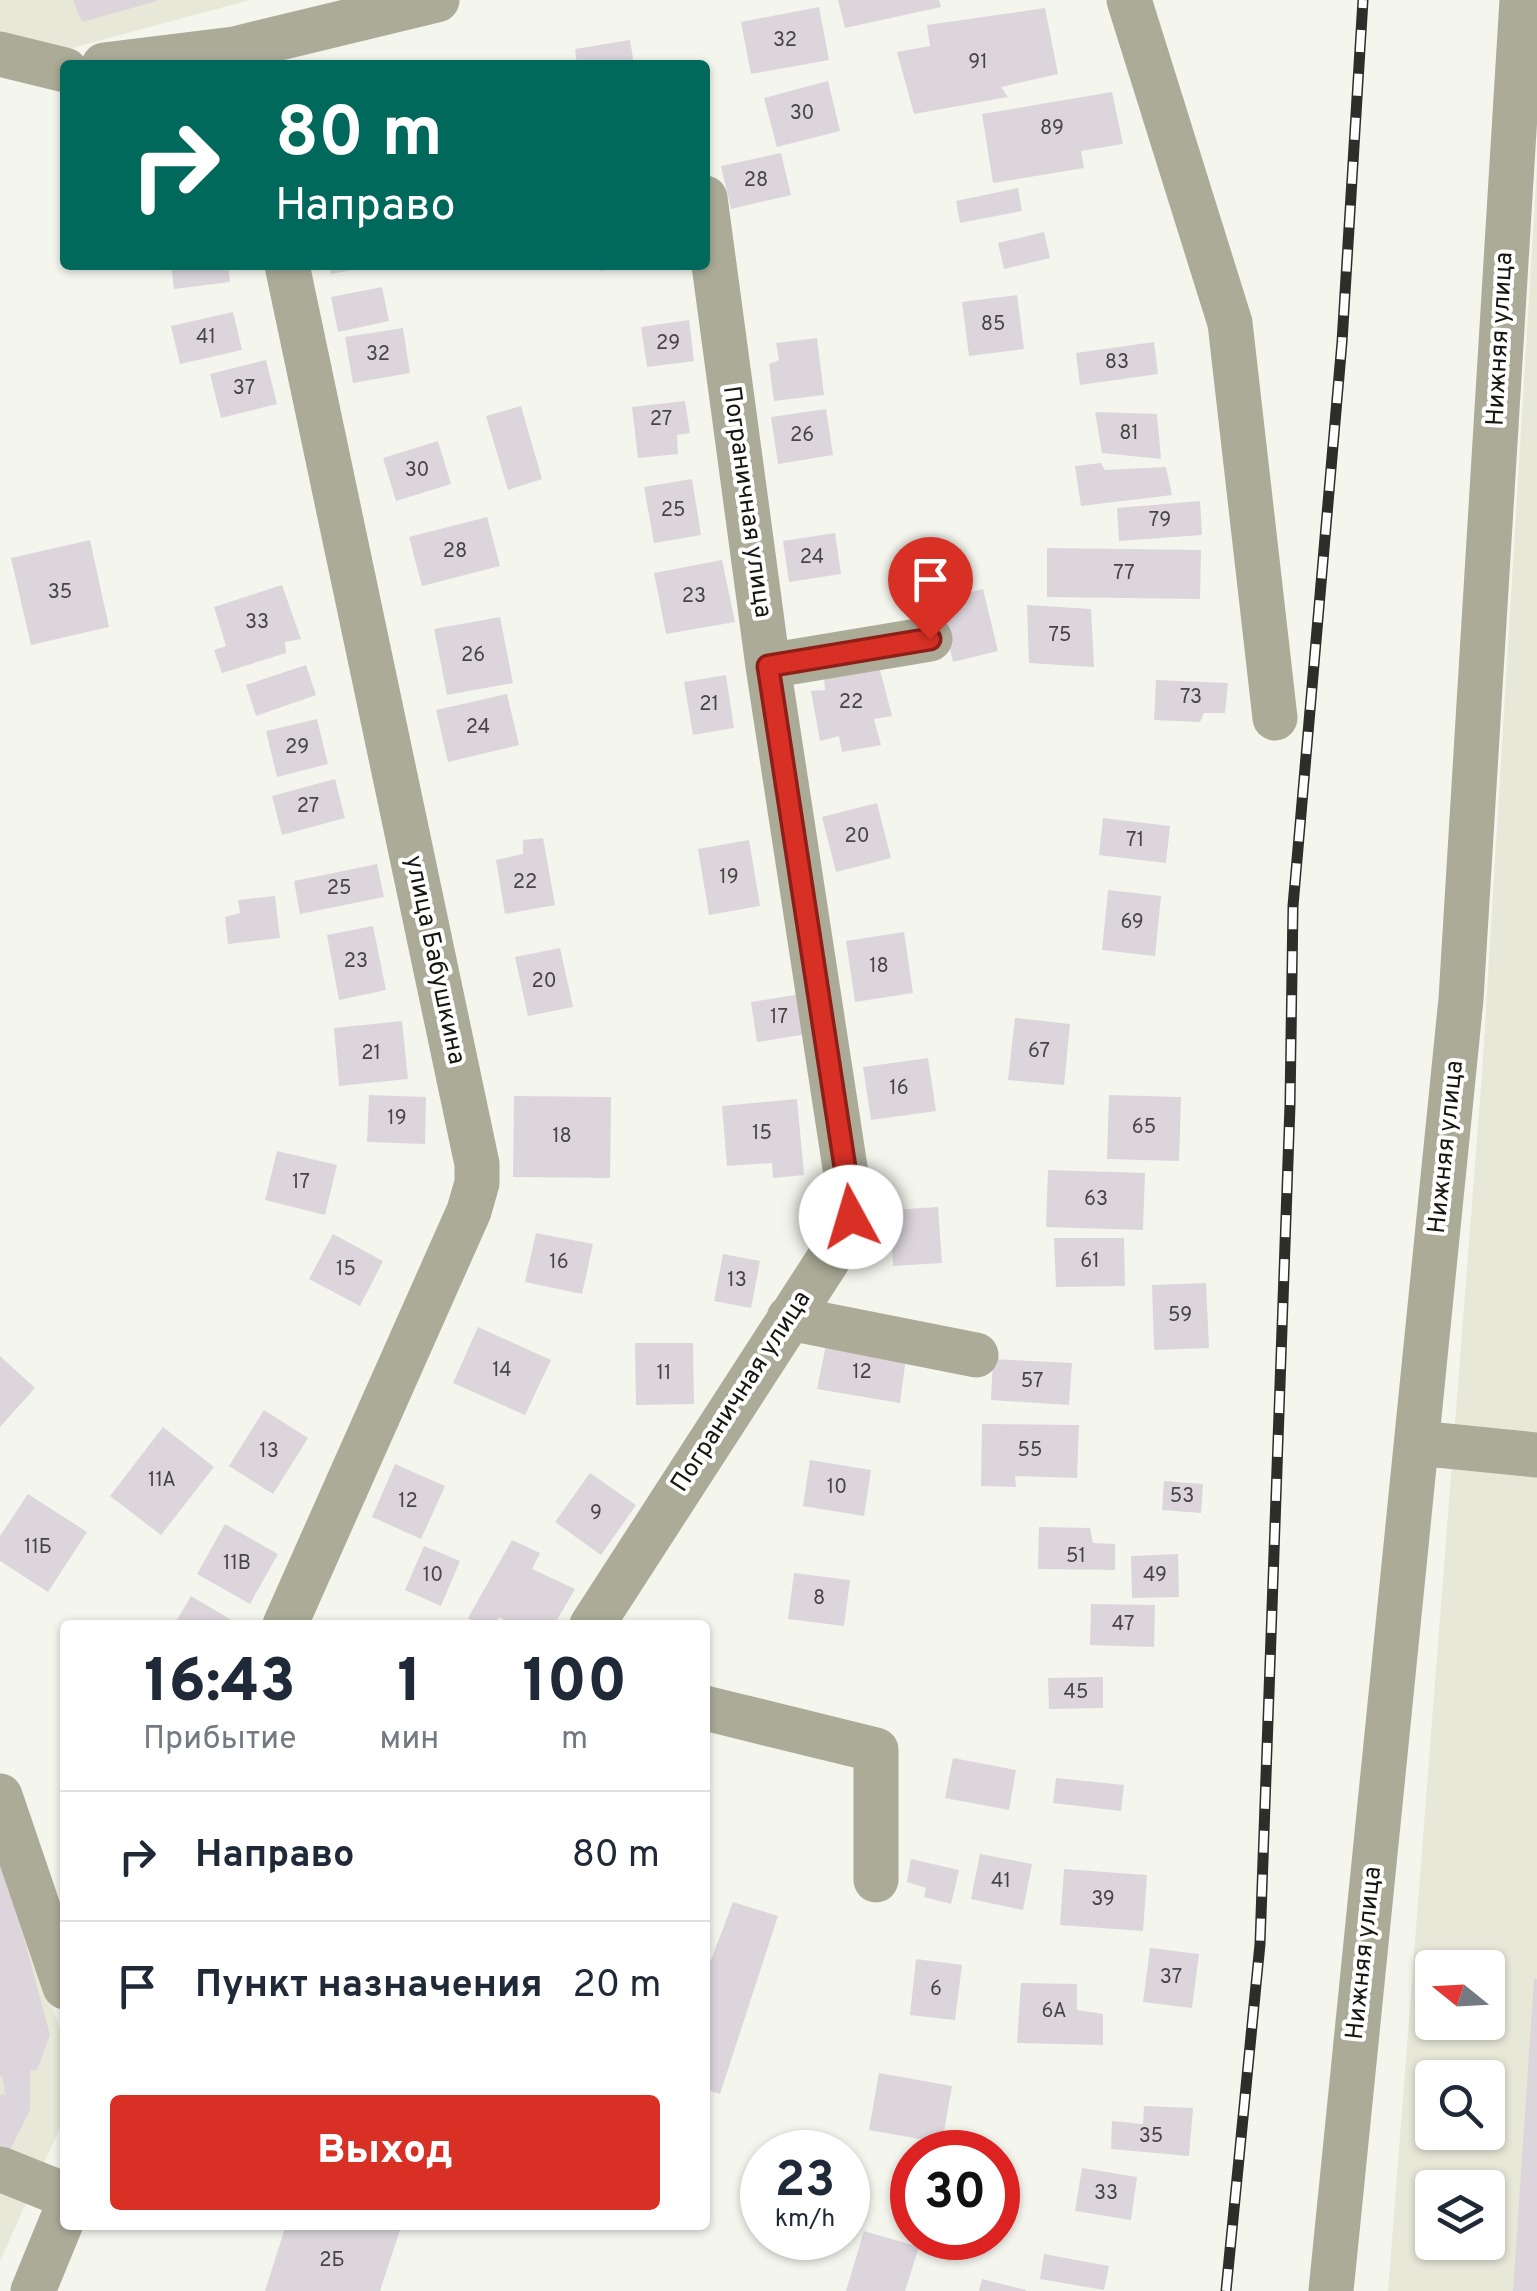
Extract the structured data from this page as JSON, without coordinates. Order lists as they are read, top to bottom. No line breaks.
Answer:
{"streets":{"street":["Нижняя улица","Пограничная улица","улица Бабушкина"]},"house_numbers":["32","91","30","89","28","85","41","29","32","83","37","27","81","26","30","25","79","28","24","77","35","23","33","75","26","73","22","21","24","29","27","20","71","19","22","25","69","23","18","20","17","67","21","16","19","65","15","18","17","63","61","16","15","13","59","14","12","11","57","55","13","11А","10","53","12","9","11Б","51","11В","10","49","8","47","45","41","39","37","6","6А","35","33","2Б"],"north":"left","page":{"turn":["80 m","Направо"],"eta":["16:43","Прибытие","1","мин","100","m"],"list":[{"name":"Направо","value":"80 m"},{"name":"Пункт назначения","value":"20 m"}],"buttons":"Выход","speed":"23 km/h","limit":"30"}}
